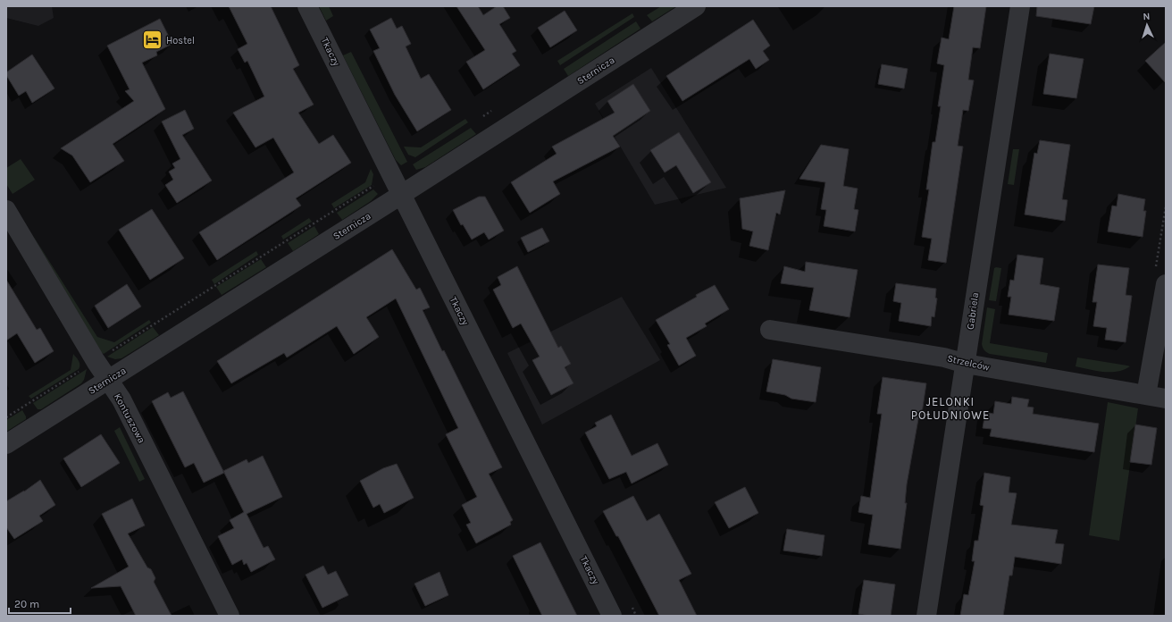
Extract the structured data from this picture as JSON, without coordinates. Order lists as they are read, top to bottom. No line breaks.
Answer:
{"streets":{"street":["Tkaczy","Sternicza","Gabriela","Strzelców","Kontuszowa"]},"crossings":[["Tkaczy","Sternicza"],["Sternicza","Kontuszowa"],["Gabriela","Strzelców"]],"districts":["JELONKI POŁUDNIOWE"],"places":{"hotel":["Hostel"]},"scale_bar":"20 m","north":"top"}
